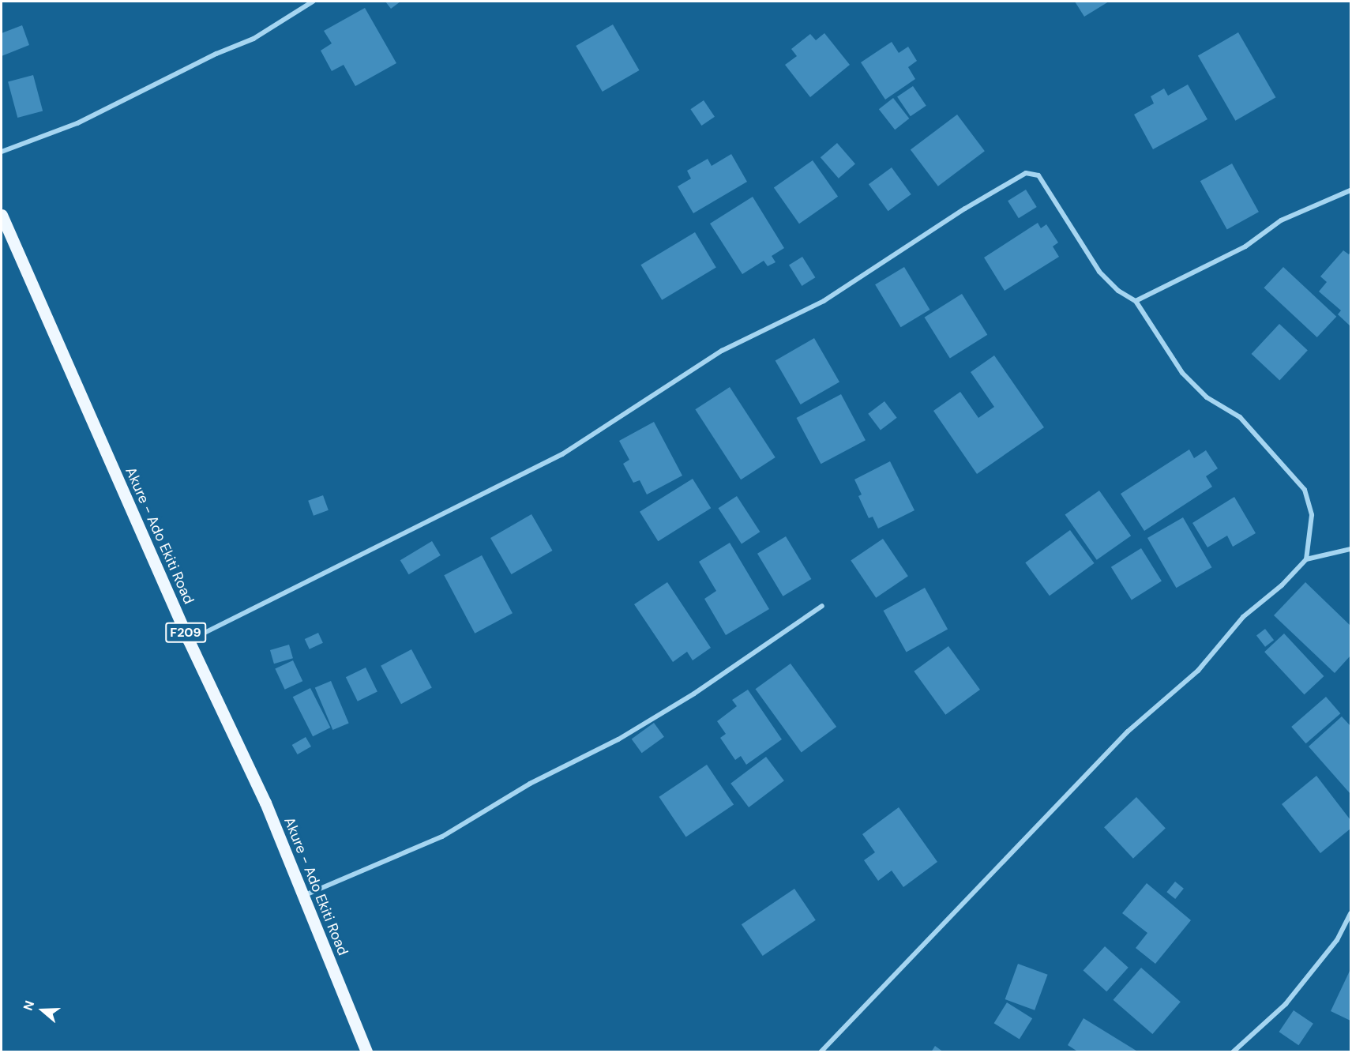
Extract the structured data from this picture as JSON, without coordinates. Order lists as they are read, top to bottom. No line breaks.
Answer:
{"streets":{"main road":["Akure - Ado Ekiti Road","F209"]},"north":"left"}
